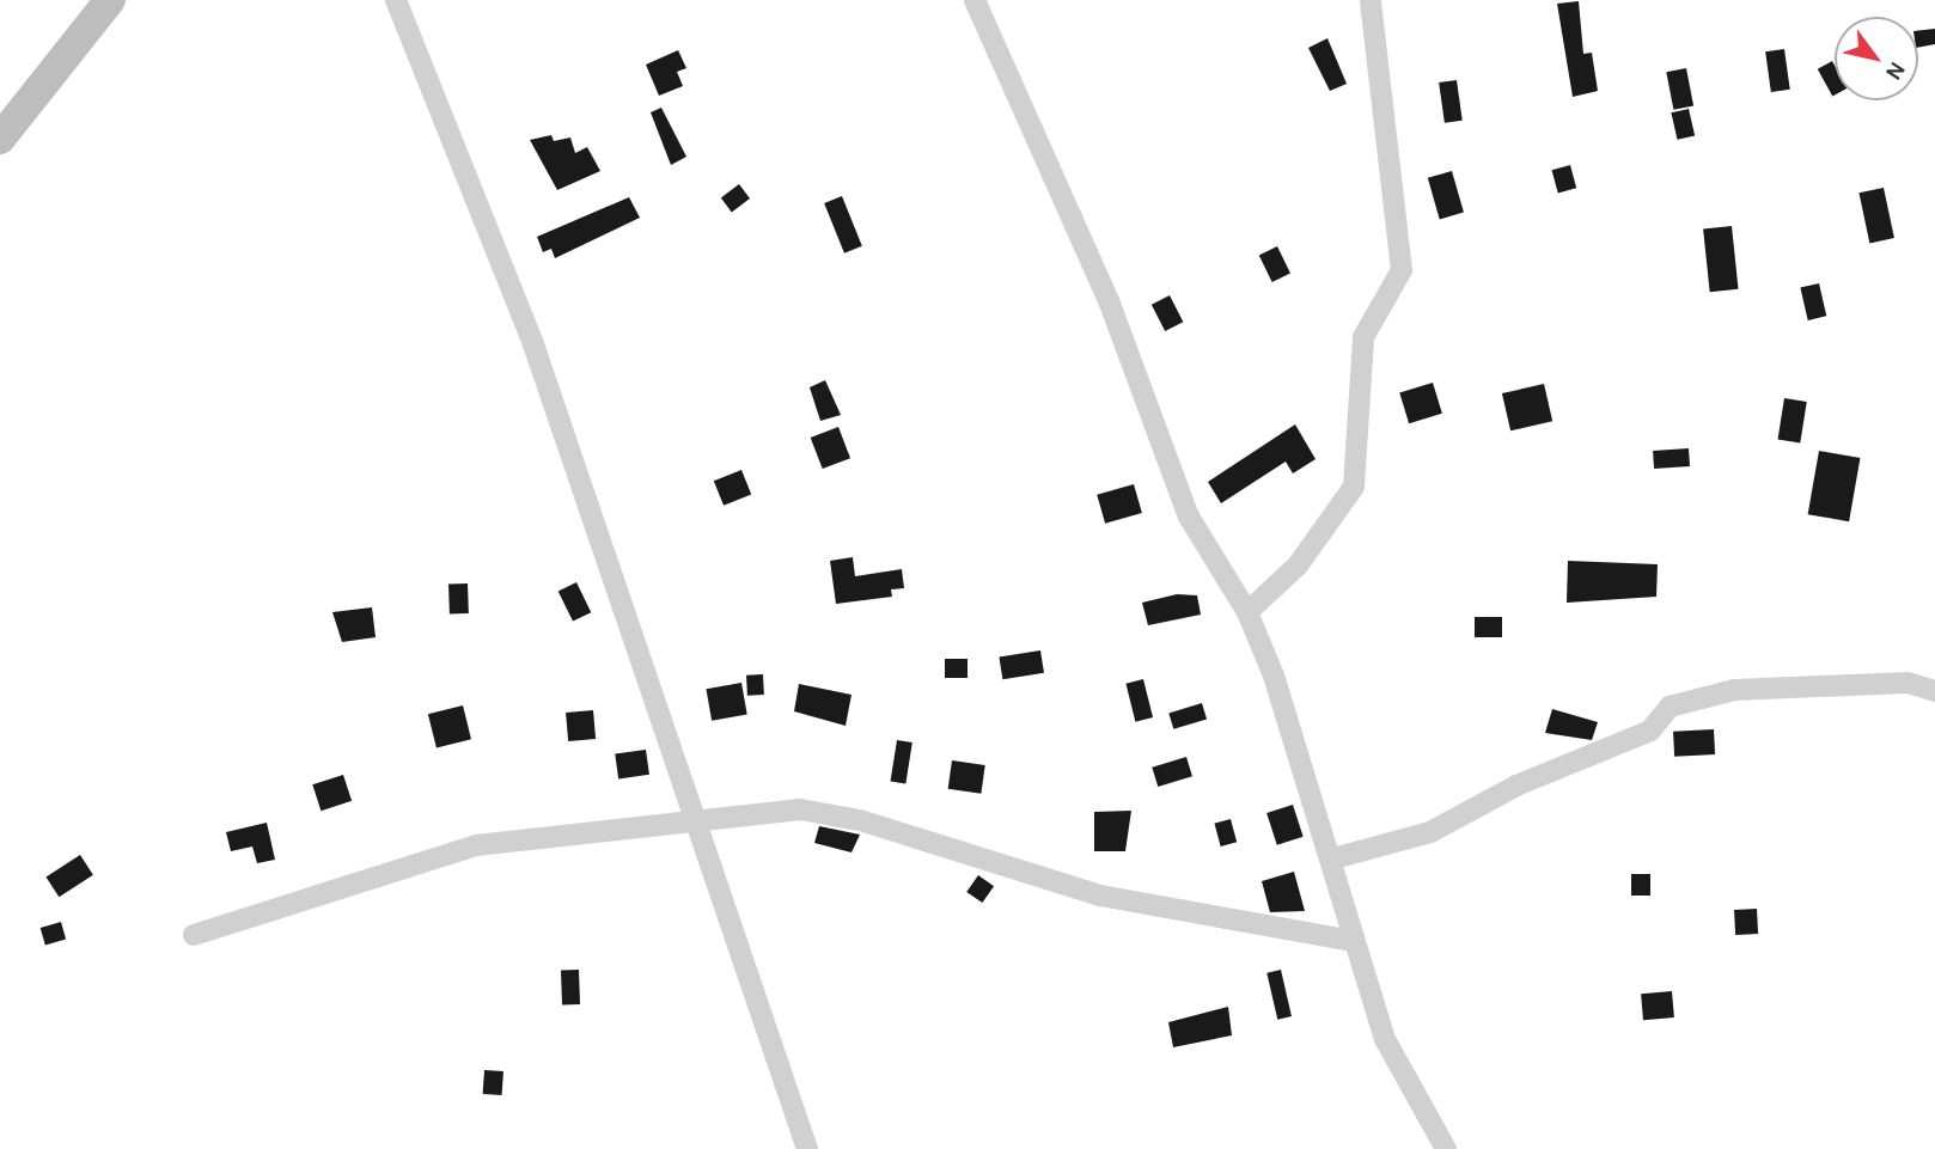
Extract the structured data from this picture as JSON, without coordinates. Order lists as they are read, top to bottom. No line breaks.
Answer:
{"north":"bottom right"}
